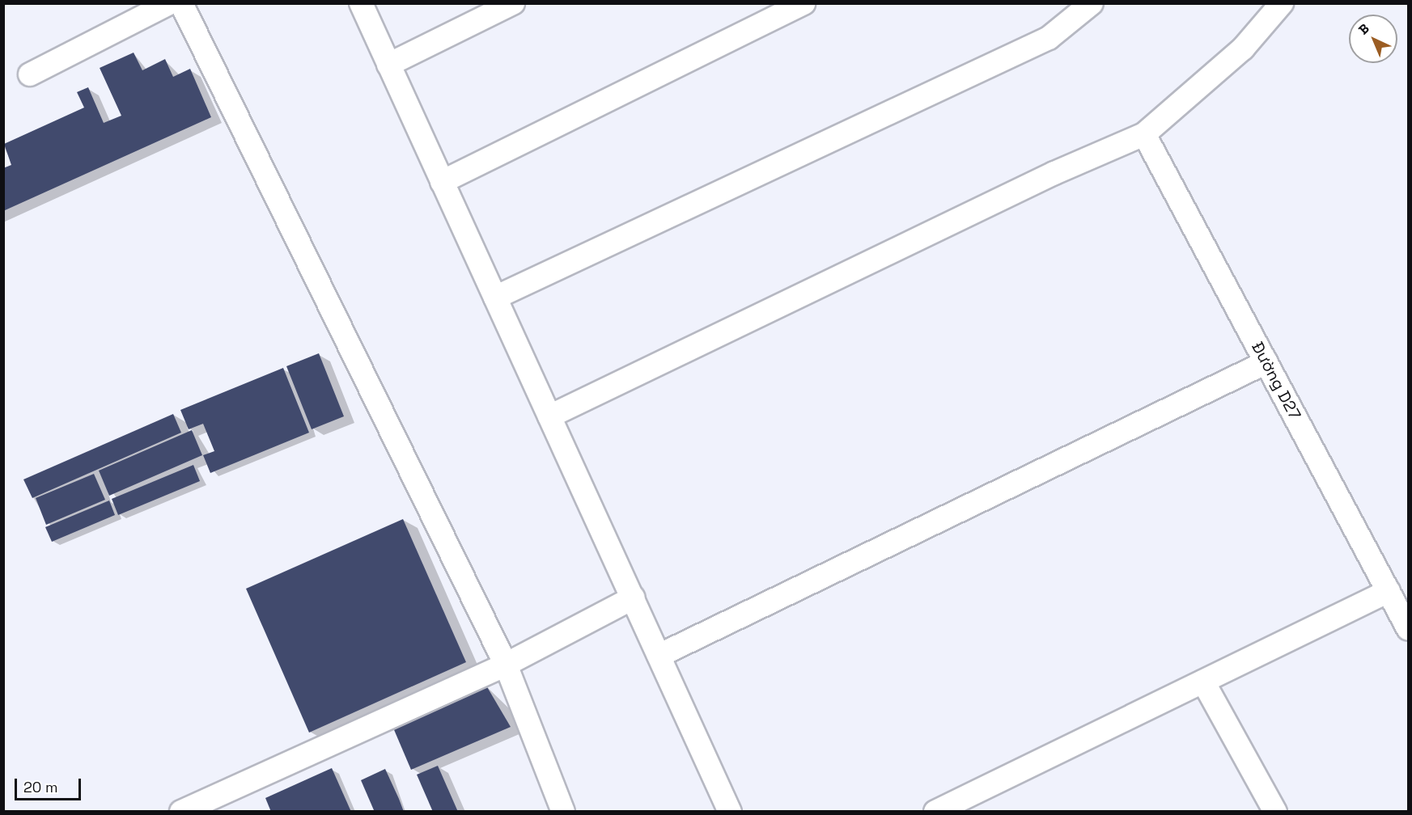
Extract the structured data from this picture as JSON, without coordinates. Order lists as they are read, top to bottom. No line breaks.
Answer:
{"streets":{"street":["Đường D27"]},"scale_bar":"20 m","north":"top left"}
